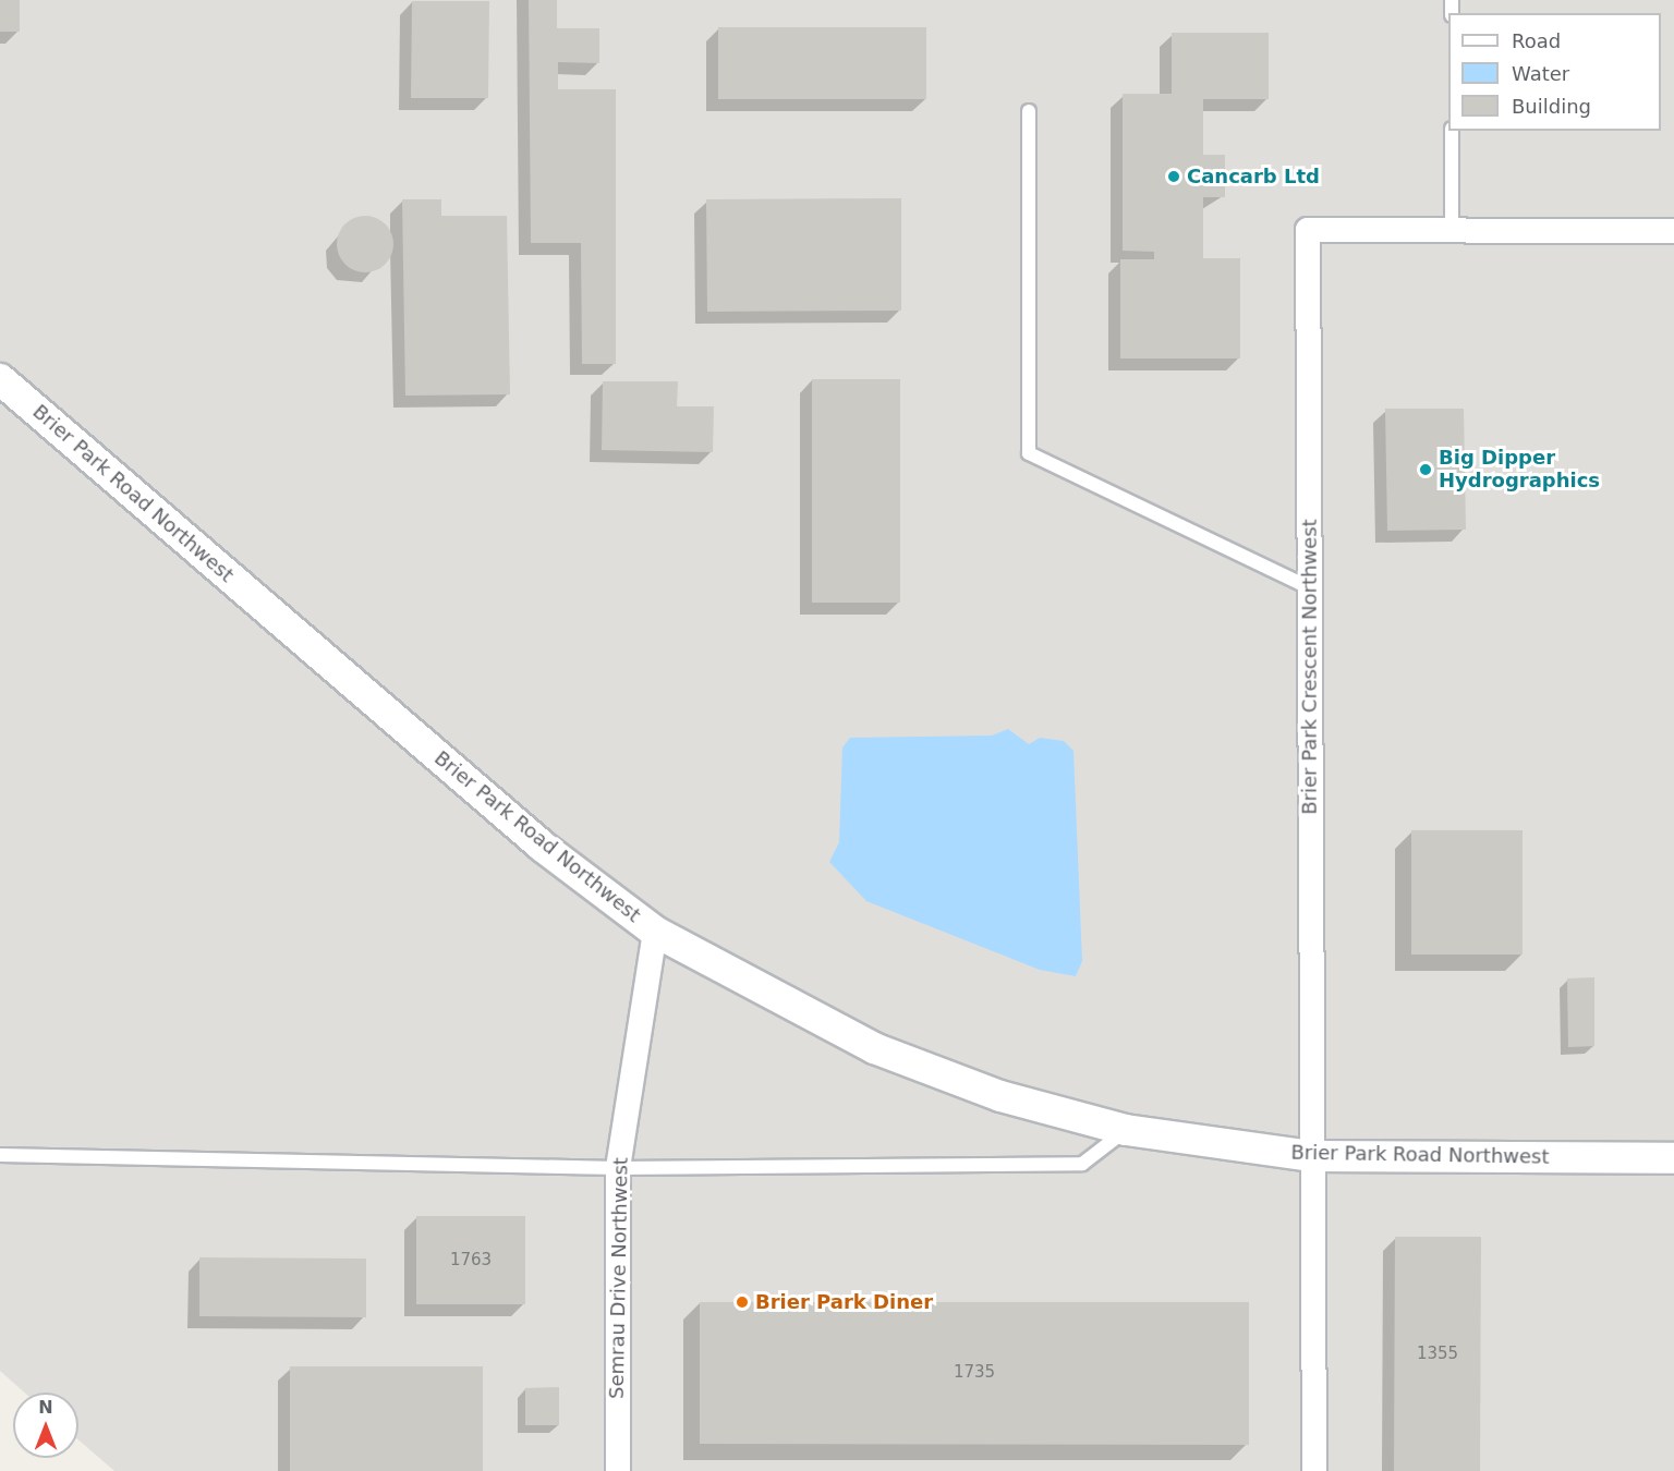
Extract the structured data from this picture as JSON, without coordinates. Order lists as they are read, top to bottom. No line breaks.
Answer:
{"streets":{"street":["Brier Park Road Northwest","Brier Park Crescent Northwest","Semrau Drive Northwest"]},"crossings":[["Brier Park Road Northwest","Brier Park Crescent Northwest"],["Brier Park Road Northwest","Semrau Drive Northwest"]],"places":["Cancarb Ltd","Big Dipper Hydrographics","Brier Park Diner"],"house_numbers":["1763","1355","1735"],"legend":["Road","Water","Building"],"north":"top"}
